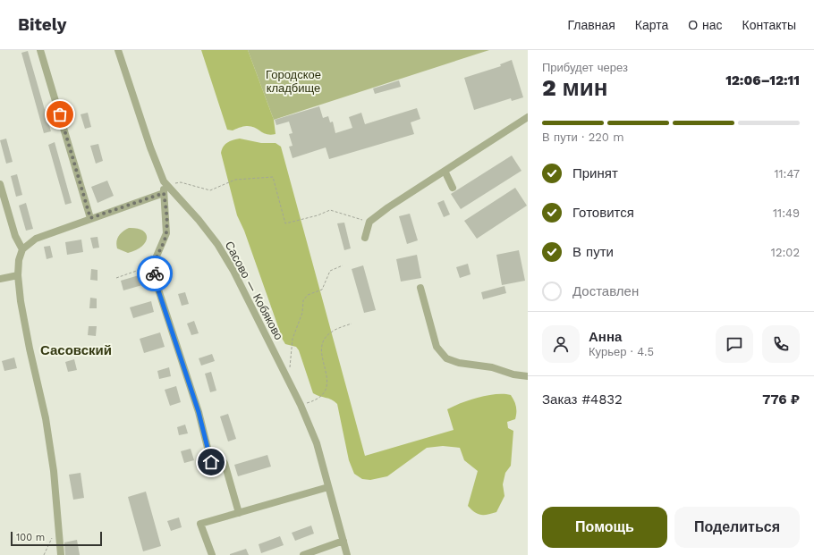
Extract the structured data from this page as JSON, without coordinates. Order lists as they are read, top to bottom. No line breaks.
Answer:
{"streets":{"street":["Сасово — Кобяково"]},"districts":["Сасовский"],"parks":["Городское кладбище"],"scale_bar":"100 m","page":{"header":"Bitely","nav":["Главная","Карта","О нас","Контакты"],"heading":["2 мин","Прибудет через","12:06–12:11"],"panel":["Анна","Курьер · 4.5","Заказ #4832","776 ₽"],"bar":"В пути · 220 m","list":[["Принят","11:47"],["Готовится","11:49"],["В пути","12:02"],"Доставлен"],"buttons":["Помощь","Поделиться"],"scale":"100 m"}}
